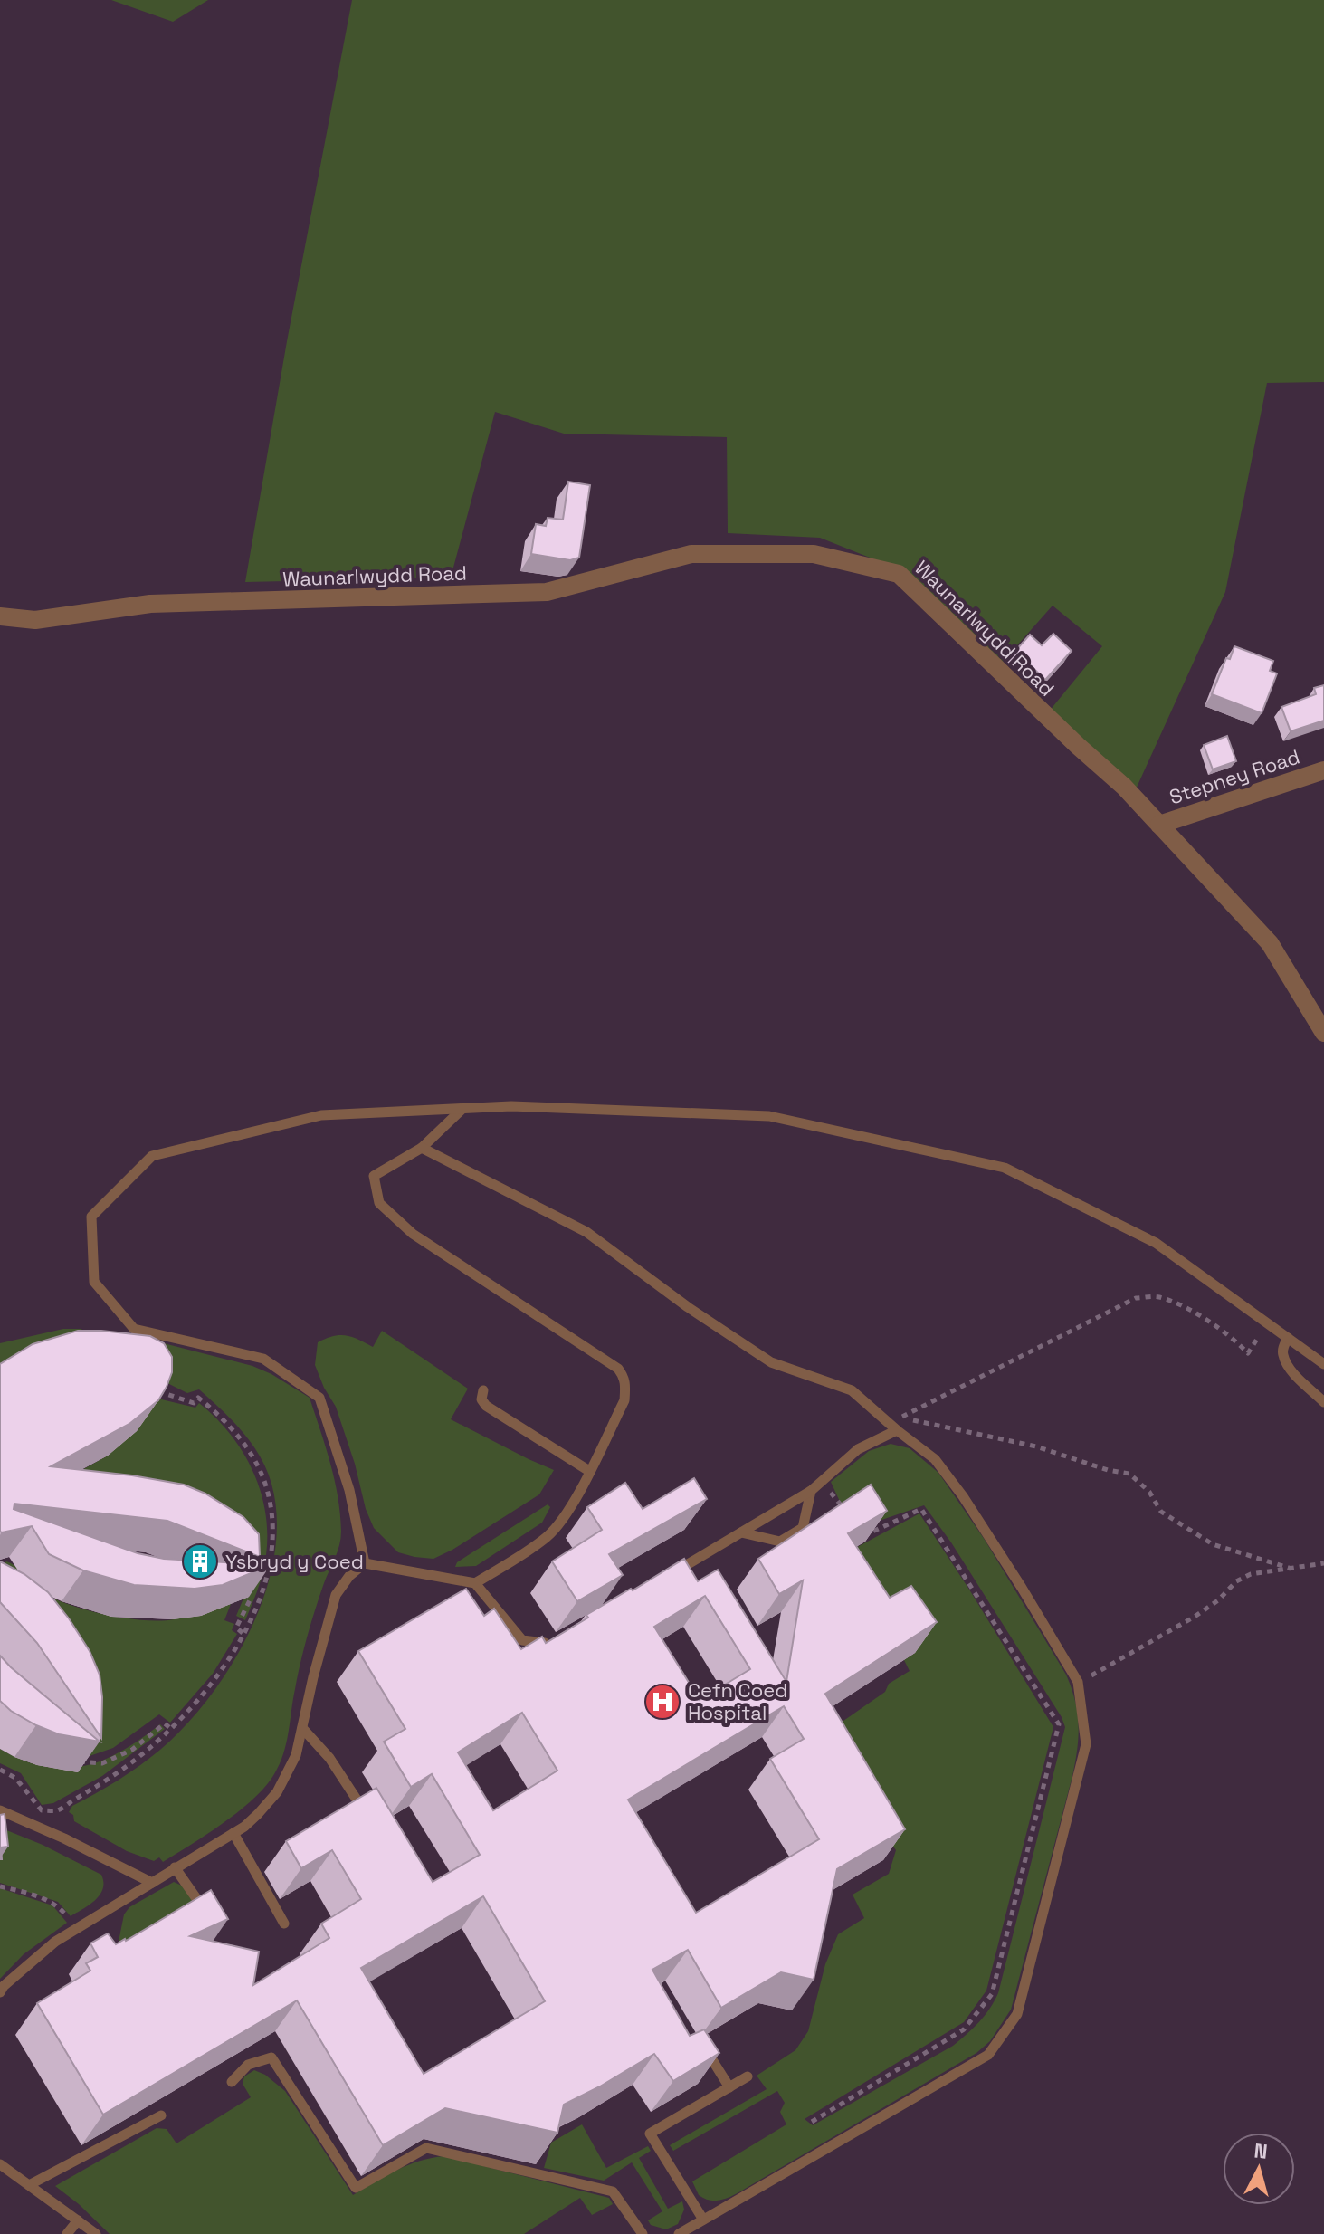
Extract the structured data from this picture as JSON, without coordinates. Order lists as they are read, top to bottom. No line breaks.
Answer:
{"streets":{"street":["Waunarlwydd Road","Stepney Road"]},"crossings":[["Waunarlwydd Road","Stepney Road"]],"places":{"building":["Ysbryd y Coed"],"hospital":["Cefn Coed Hospital"]},"north":"top"}
